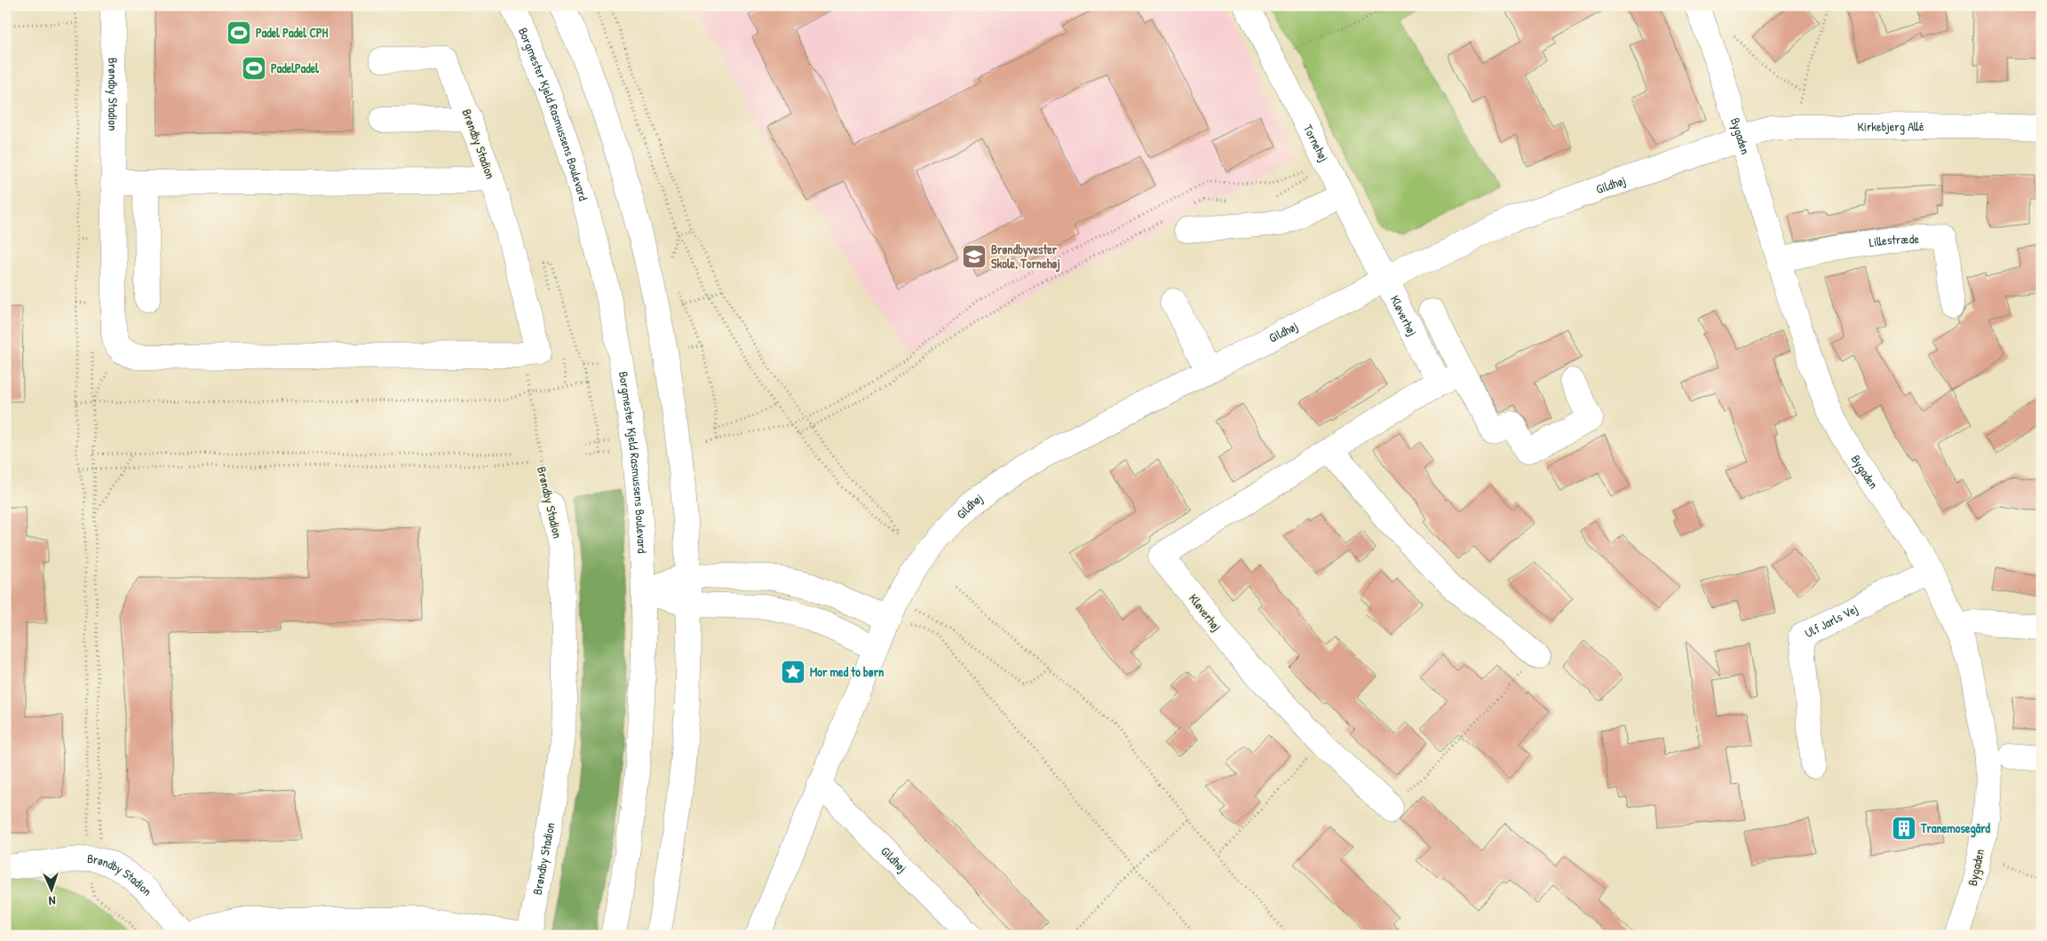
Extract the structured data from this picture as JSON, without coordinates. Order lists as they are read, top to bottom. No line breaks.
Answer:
{"streets":{"street":["Brøndby Stadion","Borgmester Kjeld Rasmussens Boulevard","Kirkebjerg Allé","Bygaden","Tornehøj","Gildhøj","Lillestræde","Kløverhøj","Ulf Jarls Vej"]},"crossings":[["Kirkebjerg Allé","Bygaden"],["Kirkebjerg Allé","Gildhøj"],["Bygaden","Gildhøj"],["Bygaden","Lillestræde"],["Bygaden","Ulf Jarls Vej"],["Tornehøj","Gildhøj"],["Tornehøj","Kløverhøj"],["Gildhøj","Kløverhøj"]],"places":{"sports":["Padel Padel CPH","PadelPadel"],"school or university":["Brøndbyvester Skole, Tornehøj"],"place":["Mor med to børn"],"building":["Tranemosegård"]},"north":"bottom"}
